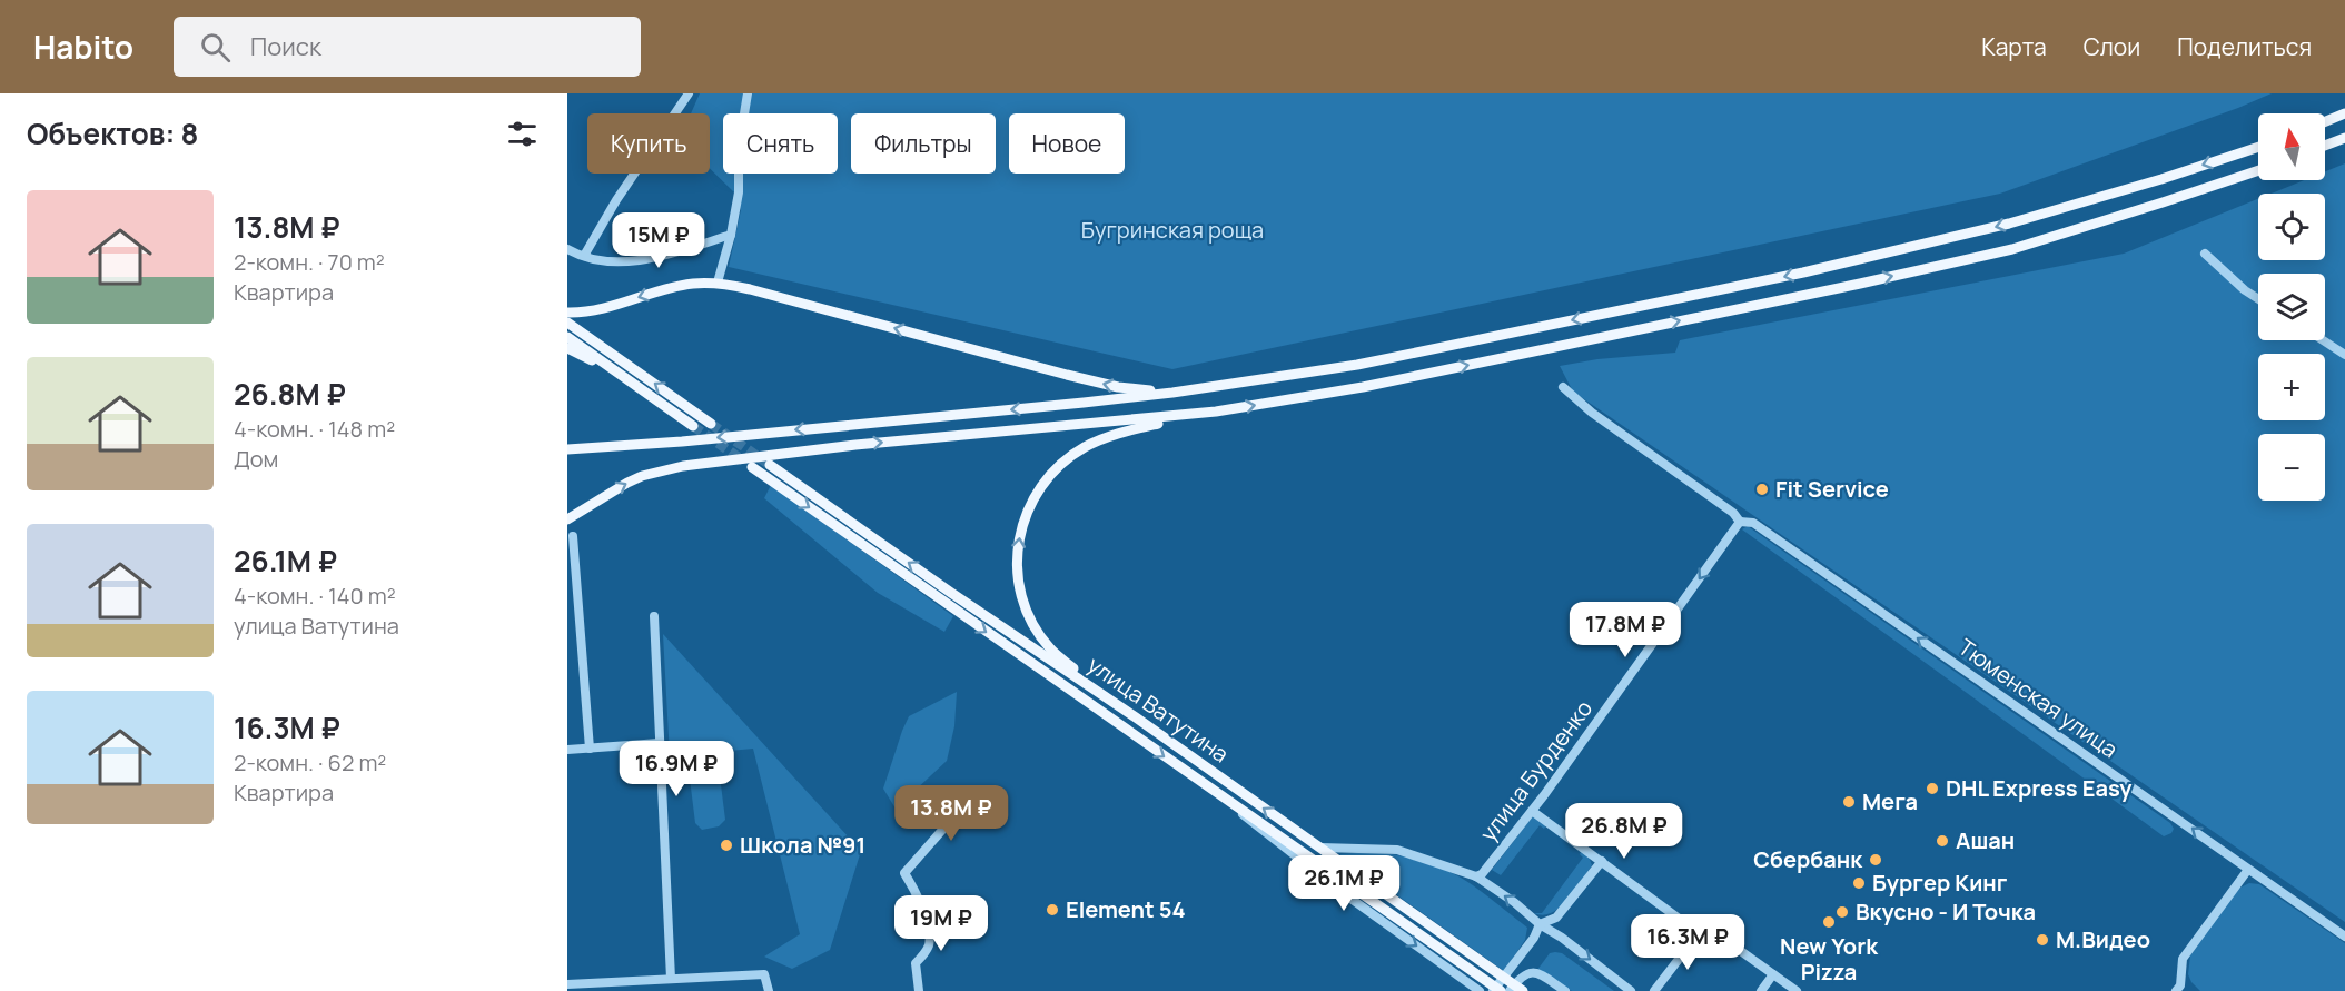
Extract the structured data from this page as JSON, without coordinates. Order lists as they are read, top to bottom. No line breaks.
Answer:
{"streets":{"main road":["улица Ватутина"],"street":["Тюменская улица","улица Бурденко"]},"crossings":[["Тюменская улица","улица Бурденко"]],"one_way":["Тюменская улица","улица Бурденко"],"parks":["Бугринская роща"],"places":["Fit Service","DHL Express Easy","Мега","Ашан","Школа №91","Сбербанк","Бургер Кинг","Element 54","Вкусно - И Точка","New York Pizza","М.Видео"],"north":"top","page":{"header":"Habito","search":"Поиск","nav":["Карта","Слои","Поделиться"],"heading":"Объектов: 8","map_buttons":["+","−"],"chip":["Купить","Снять","Фильтры","Новое"],"list":[{"name":"13.8M ₽","note":"2-комн. · 70 m² · Квартира"},{"name":"26.8M ₽","note":"4-комн. · 148 m² · Дом"},{"name":"26.1M ₽","note":"4-комн. · 140 m² · улица Ватутина"},{"name":"16.3M ₽","note":"2-комн. · 62 m² · Квартира"}],"price":["15M ₽","17.8M ₽","16.9M ₽","13.8M ₽","26.8M ₽","26.1M ₽","19M ₽","16.3M ₽"]}}
